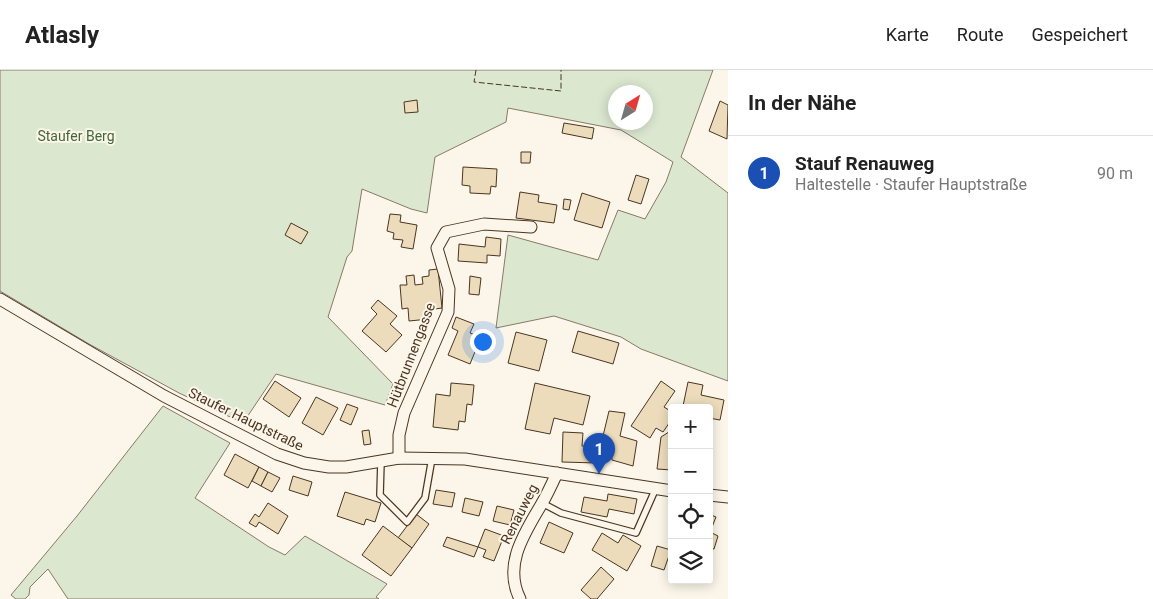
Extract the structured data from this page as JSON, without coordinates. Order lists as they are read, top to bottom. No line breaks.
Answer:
{"streets":{"street":["Hütbrunnengasse","Staufer Hauptstraße","Renauweg"]},"crossings":[["Hütbrunnengasse","Staufer Hauptstraße"],["Staufer Hauptstraße","Renauweg"]],"parks":["Staufer Berg"],"north":"top right","page":{"header":"Atlasly","nav":["Karte","Route","Gespeichert"],"heading":"In der Nähe","list":[{"mark":"1","name":"Stauf Renauweg","note":"Haltestelle · Staufer Hauptstraße","value":"90 m"}],"map_buttons":["+","−"],"pins":"1"}}
